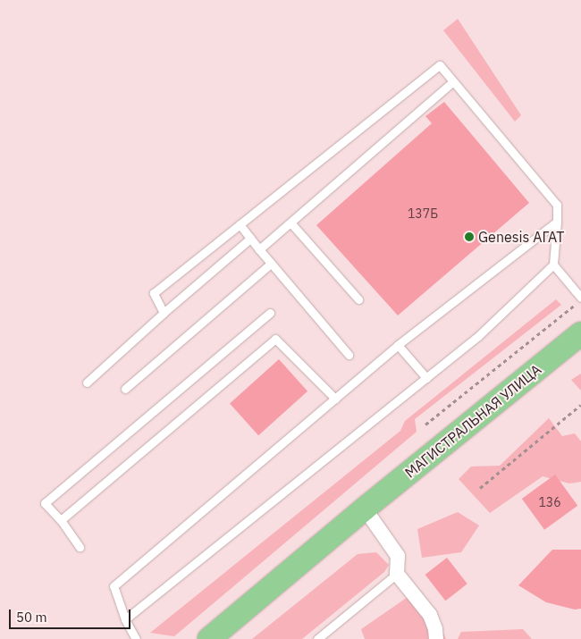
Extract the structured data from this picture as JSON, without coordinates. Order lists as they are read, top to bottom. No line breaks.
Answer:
{"streets":{"main road":["МАГИСТРАЛЬНАЯ УЛИЦА"]},"places":["Genesis АГАТ"],"house_numbers":["137Б","136"],"scale_bar":"50 m"}
